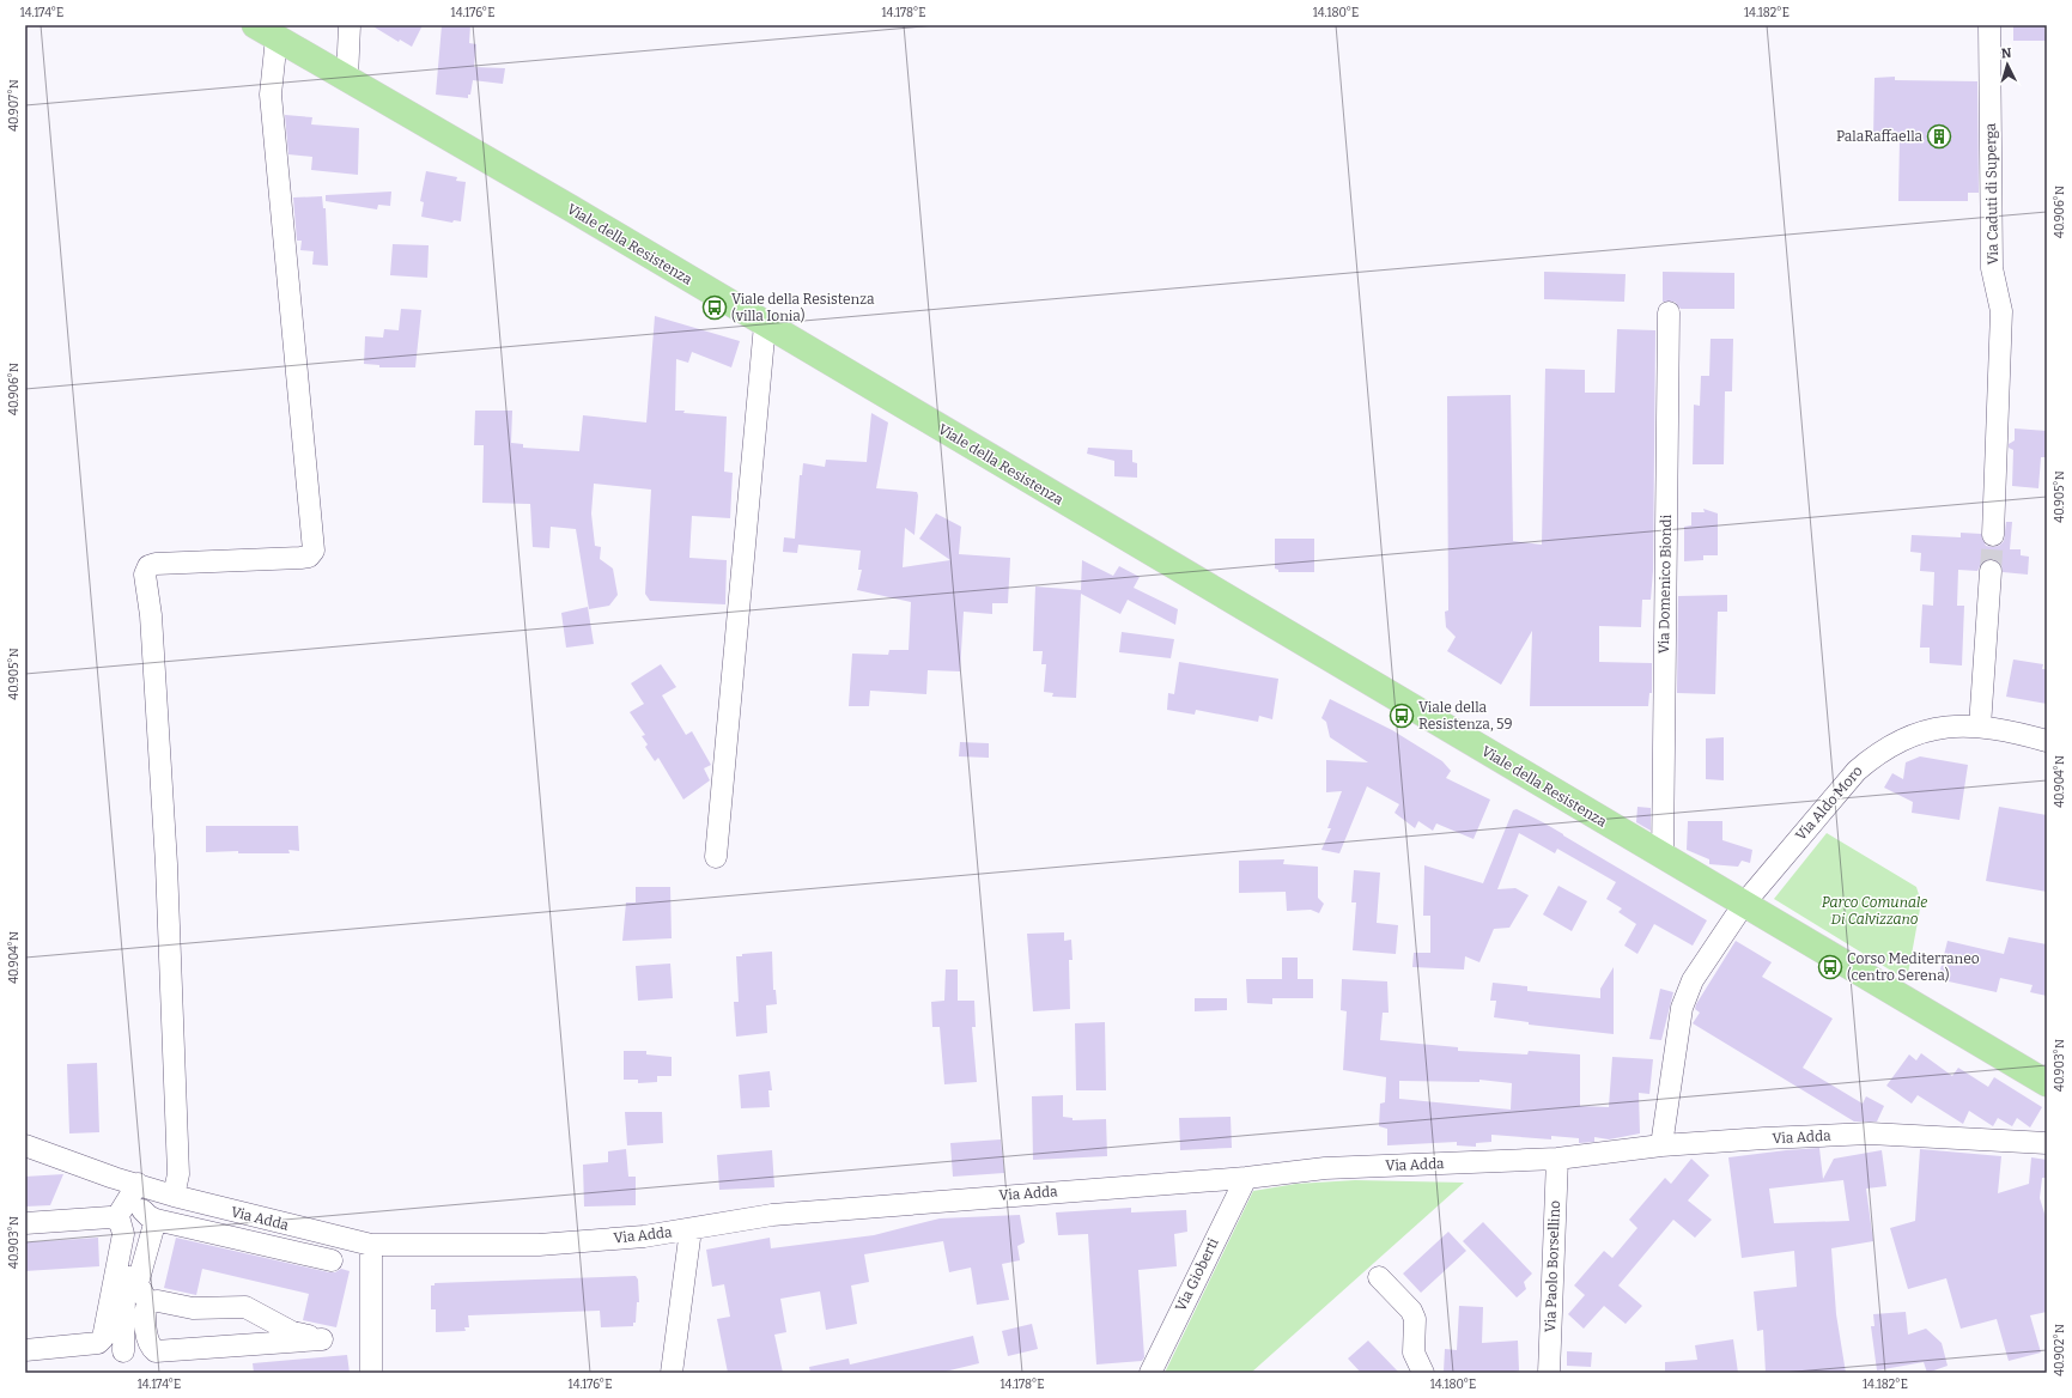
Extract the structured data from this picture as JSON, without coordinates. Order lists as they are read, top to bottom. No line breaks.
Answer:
{"streets":{"main road":["Viale della Resistenza"],"street":["Via Caduti di Superga","Via Domenico Biondi","Via Aldo Moro","Via Adda","Via Paolo Borsellino","Via Gioberti"]},"crossings":[["Viale della Resistenza","Via Domenico Biondi"],["Viale della Resistenza","Via Aldo Moro"],["Via Aldo Moro","Via Adda"],["Via Adda","Via Paolo Borsellino"],["Via Adda","Via Gioberti"]],"parks":["Parco Comunale Di Calvizzano"],"places":{"building":["PalaRaffaella"],"bus stop":["Viale della Resistenza (villa Ionia)","Viale della Resistenza, 59","Corso Mediterraneo (centro Serena)"]},"north":"top","coordinates":["14.174°E","14.176°E","14.178°E","14.180°E","14.182°E","40.907°N","40.906°N","40.905°N","40.904°N","40.903°N","40.902°N"]}
